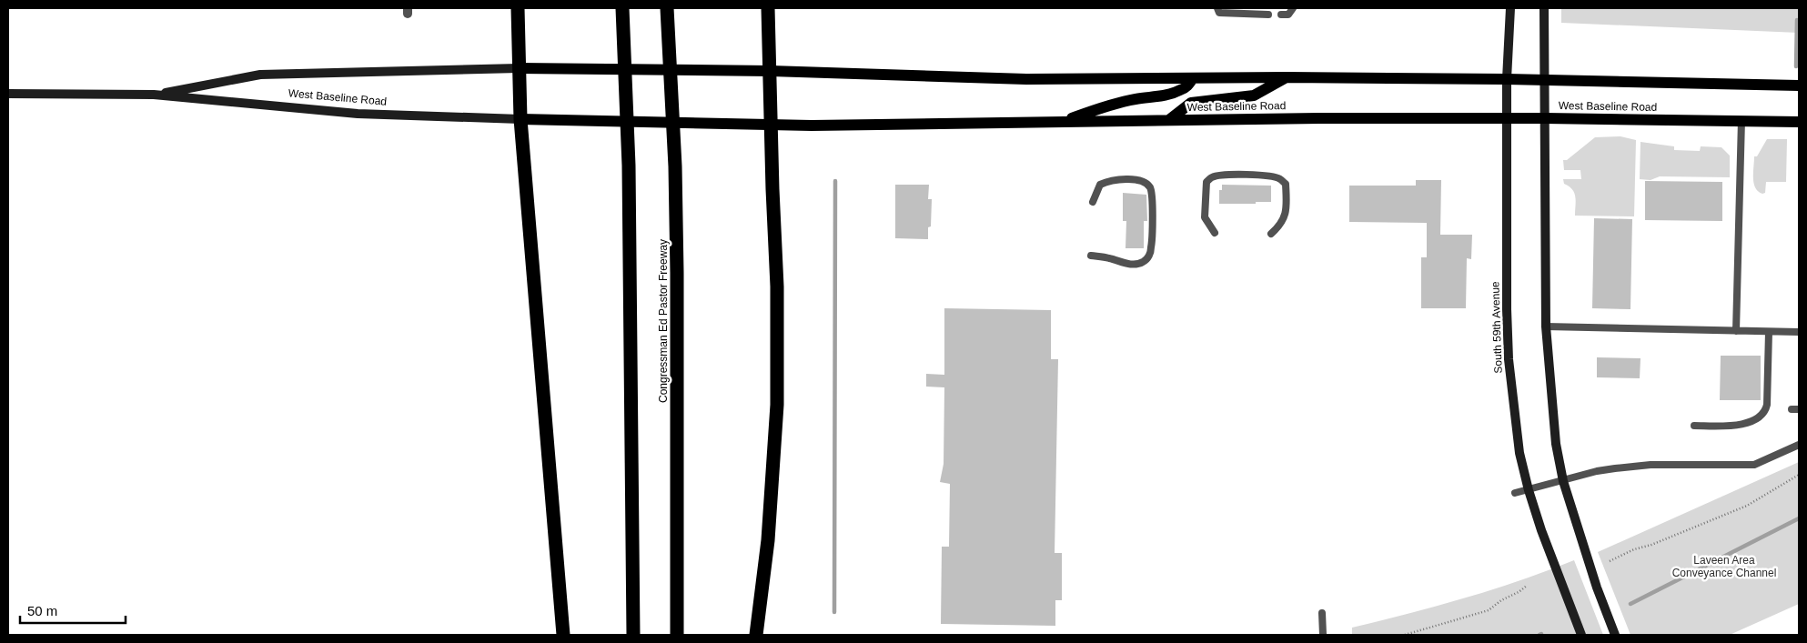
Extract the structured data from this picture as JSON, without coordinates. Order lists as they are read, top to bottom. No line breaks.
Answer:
{"streets":{"highway":["Congressman Ed Pastor Freeway"],"main road":["West Baseline Road","South 59th Avenue"]},"crossings":[["West Baseline Road","South 59th Avenue"]],"parks":["Laveen Area Conveyance Channel"],"scale_bar":"50 m"}
